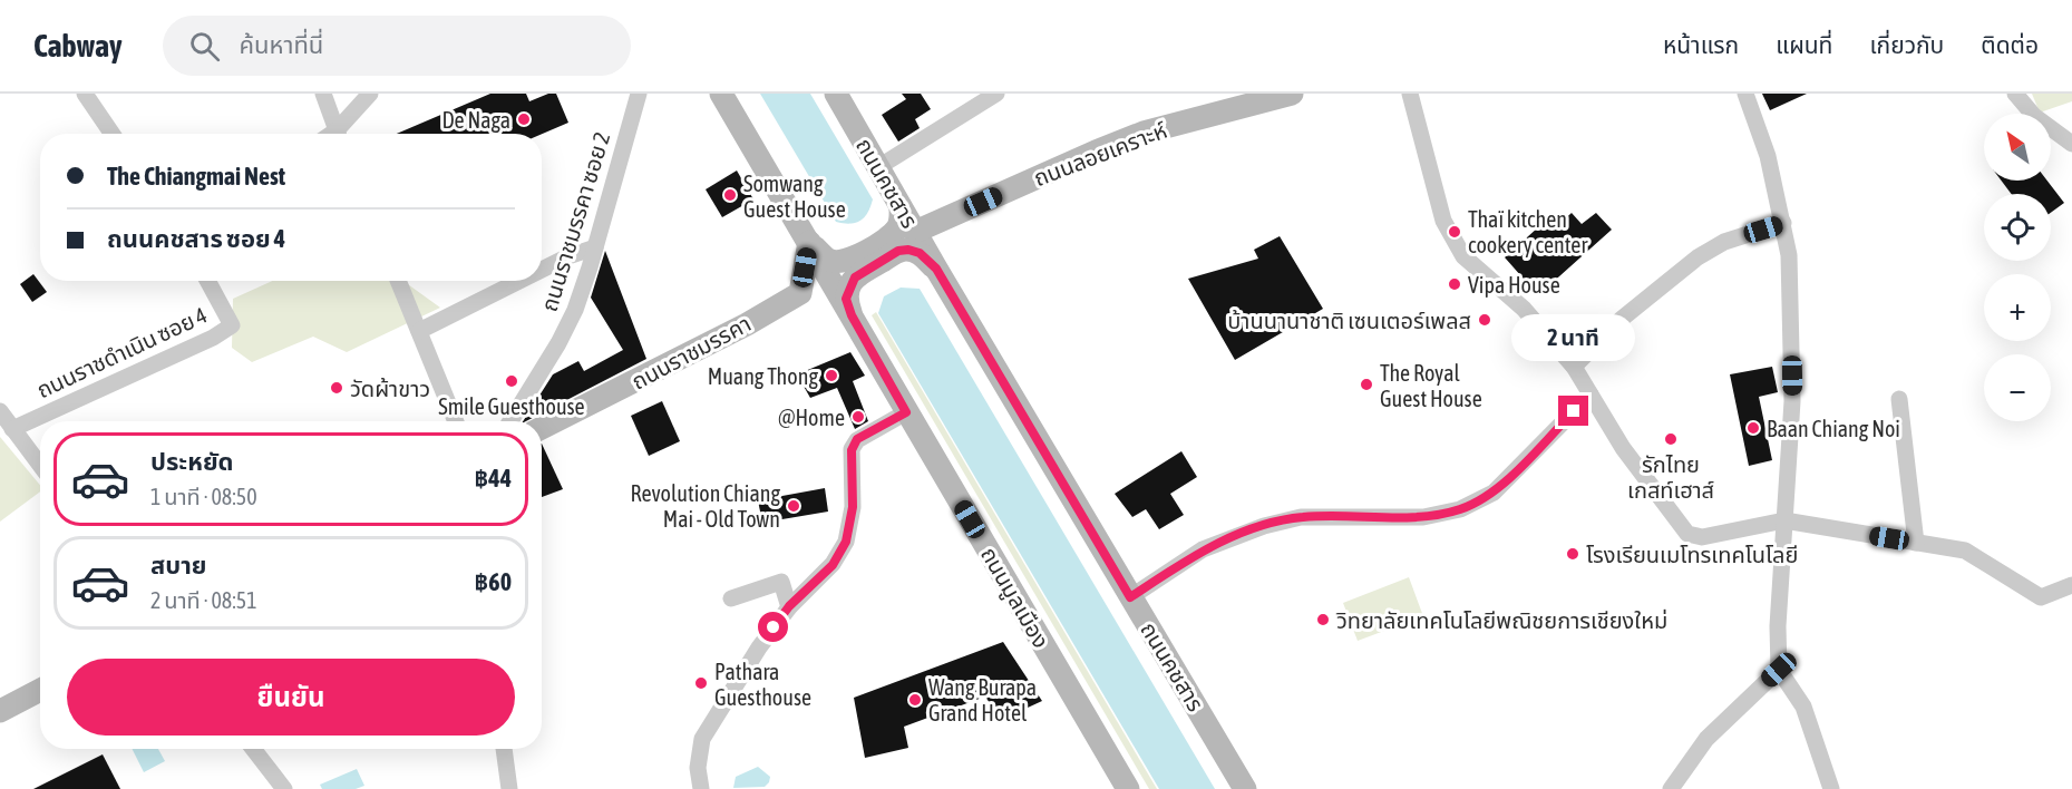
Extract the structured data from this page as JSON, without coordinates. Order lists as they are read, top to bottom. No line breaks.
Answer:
{"streets":{"main road":["ถนนลอยเคราะห์","ถนนคชสาร","ถนนราชมรรคา","ถนนมูลเมือง"],"street":["ถนนราชมรรคา ซอย 2","ถนนราชดำเนิน ซอย 4"]},"crossings":[["ถนนลอยเคราะห์","ถนนคชสาร"],["ถนนราชมรรคา","ถนนมูลเมือง"]],"places":["De Naga","Somwang Guest House","Thaï kitchen cookery center","Vipa House","บ้านนานาชาติ เซนเตอร์เพลส","Muang Thong","Smile Guesthouse","The Royal Guest House","วัดผ้าขาว","@Home","Baan Chiang Noi","รักไทย เกสท์เฮาส์","Revolution Chiang Mai - Old Town","โรงเรียนเมโทรเทคโนโลยี","วิทยาลัยเทคโนโลยีพณิชยการเชียงใหม่","Pathara Guesthouse","Wang Burapa Grand Hotel"],"north":"top left","page":{"header":"Cabway","search":"ค้นหาที่นี่","nav":["หน้าแรก","แผนที่","เกี่ยวกับ","ติดต่อ"],"map_buttons":["+","−"],"banner":["The Chiangmai Nest","ถนนคชสาร ซอย 4"],"bubble":"2 นาที","list":[{"name":"ประหยัด","note":"1 นาที · 08:50","value":"฿44"},{"name":"สบาย","note":"2 นาที · 08:51","value":"฿60"}],"buttons":"ยืนยัน"}}
